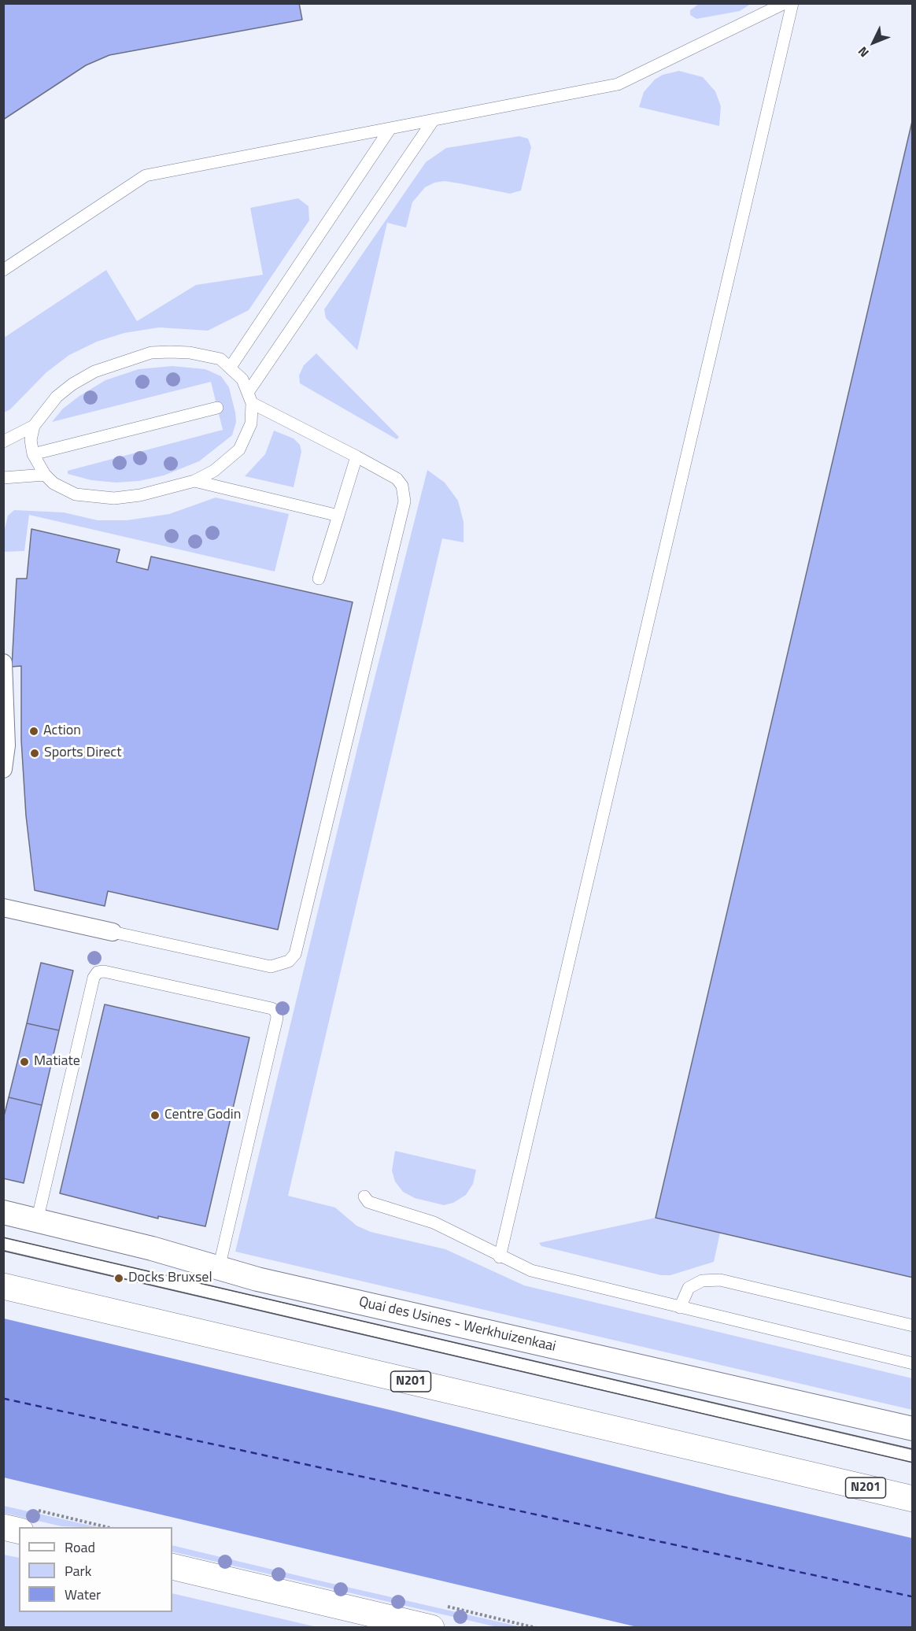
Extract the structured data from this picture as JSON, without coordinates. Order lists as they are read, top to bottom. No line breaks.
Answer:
{"streets":{"main road":["N201"],"street":["Quai des Usines - Werkhuizenkaai"]},"places":["Action","Sports Direct","Matiate","Centre Godin","Docks Bruxsel"],"legend":["Road","Park","Water"],"north":"bottom left"}
